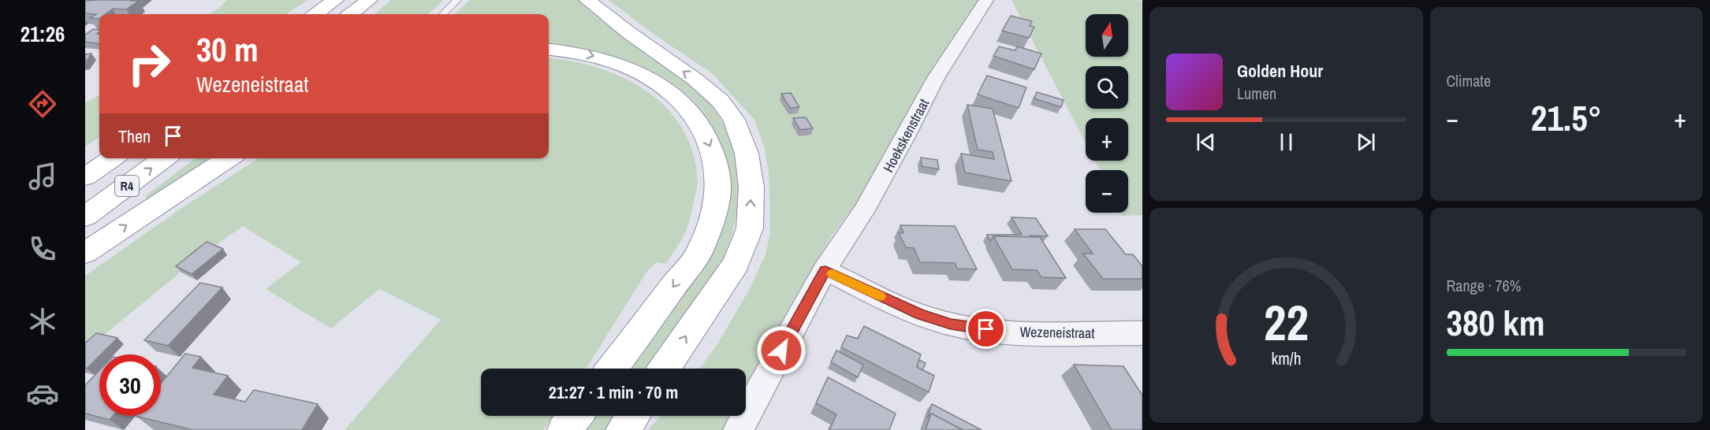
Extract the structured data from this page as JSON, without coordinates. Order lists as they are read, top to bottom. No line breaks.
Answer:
{"streets":{"highway":["R4"],"street":["Hoekskenstraat","Wezeneistraat"]},"crossings":[["Hoekskenstraat","Wezeneistraat"]],"north":"top","page":{"tabs":"21:26","tile":["Climate",["Range · 76%","380 km"]],"map_buttons":["+","−"],"turn":["30 m","Wezeneistraat"],"song":["Golden Hour","Lumen"],"heat":["−","21.5°","+"],"then":"Then","limit":"30","trip":"21:27 · 1 min · 70 m","gauge":["22","km/h"]}}
